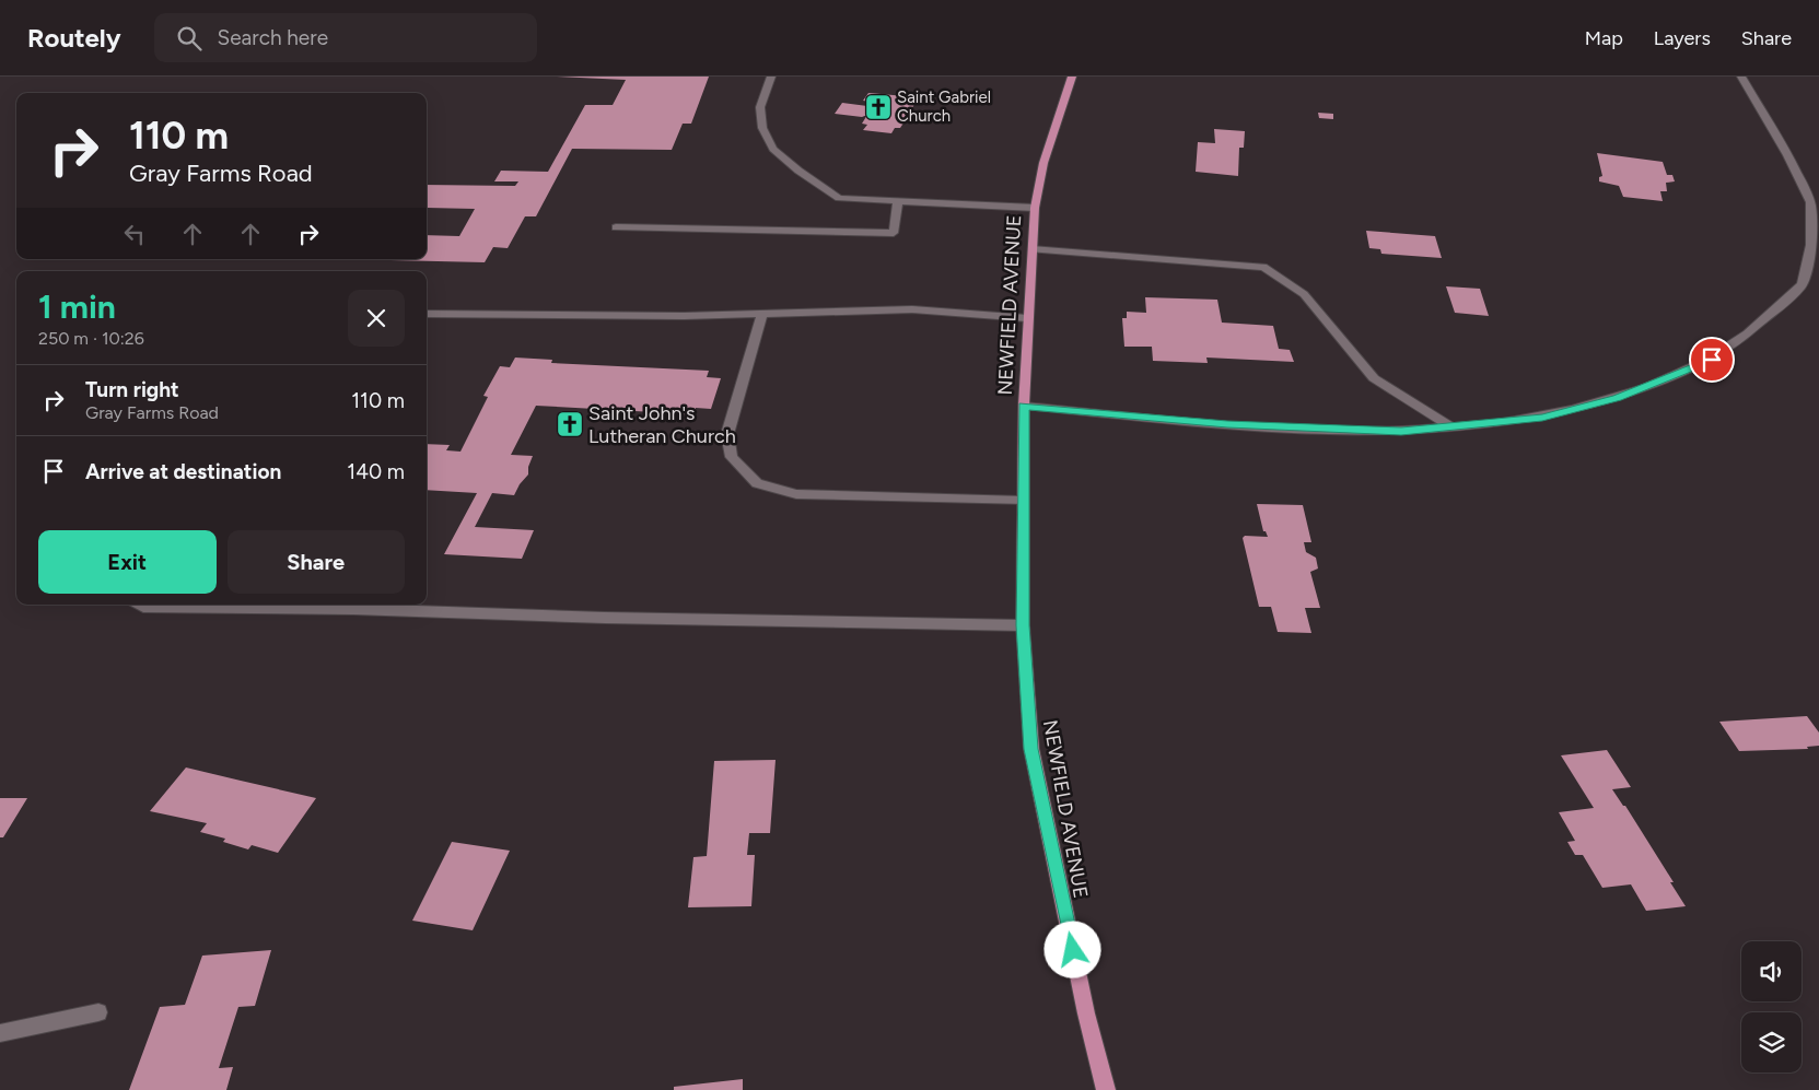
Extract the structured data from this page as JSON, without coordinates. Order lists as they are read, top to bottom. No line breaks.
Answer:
{"streets":{"main road":["NEWFIELD AVENUE"]},"places":{"church":["Saint Gabriel Church","Saint John's Lutheran Church"]},"page":{"header":"Routely","search":"Search here","nav":["Map","Layers","Share"],"turn":["110 m","Gray Farms Road"],"heading":["1 min","250 m · 10:26"],"list":[{"name":"Turn right","note":"Gray Farms Road","value":"110 m"},{"name":"Arrive at destination","value":"140 m"}],"buttons":["Exit","Share"]}}
